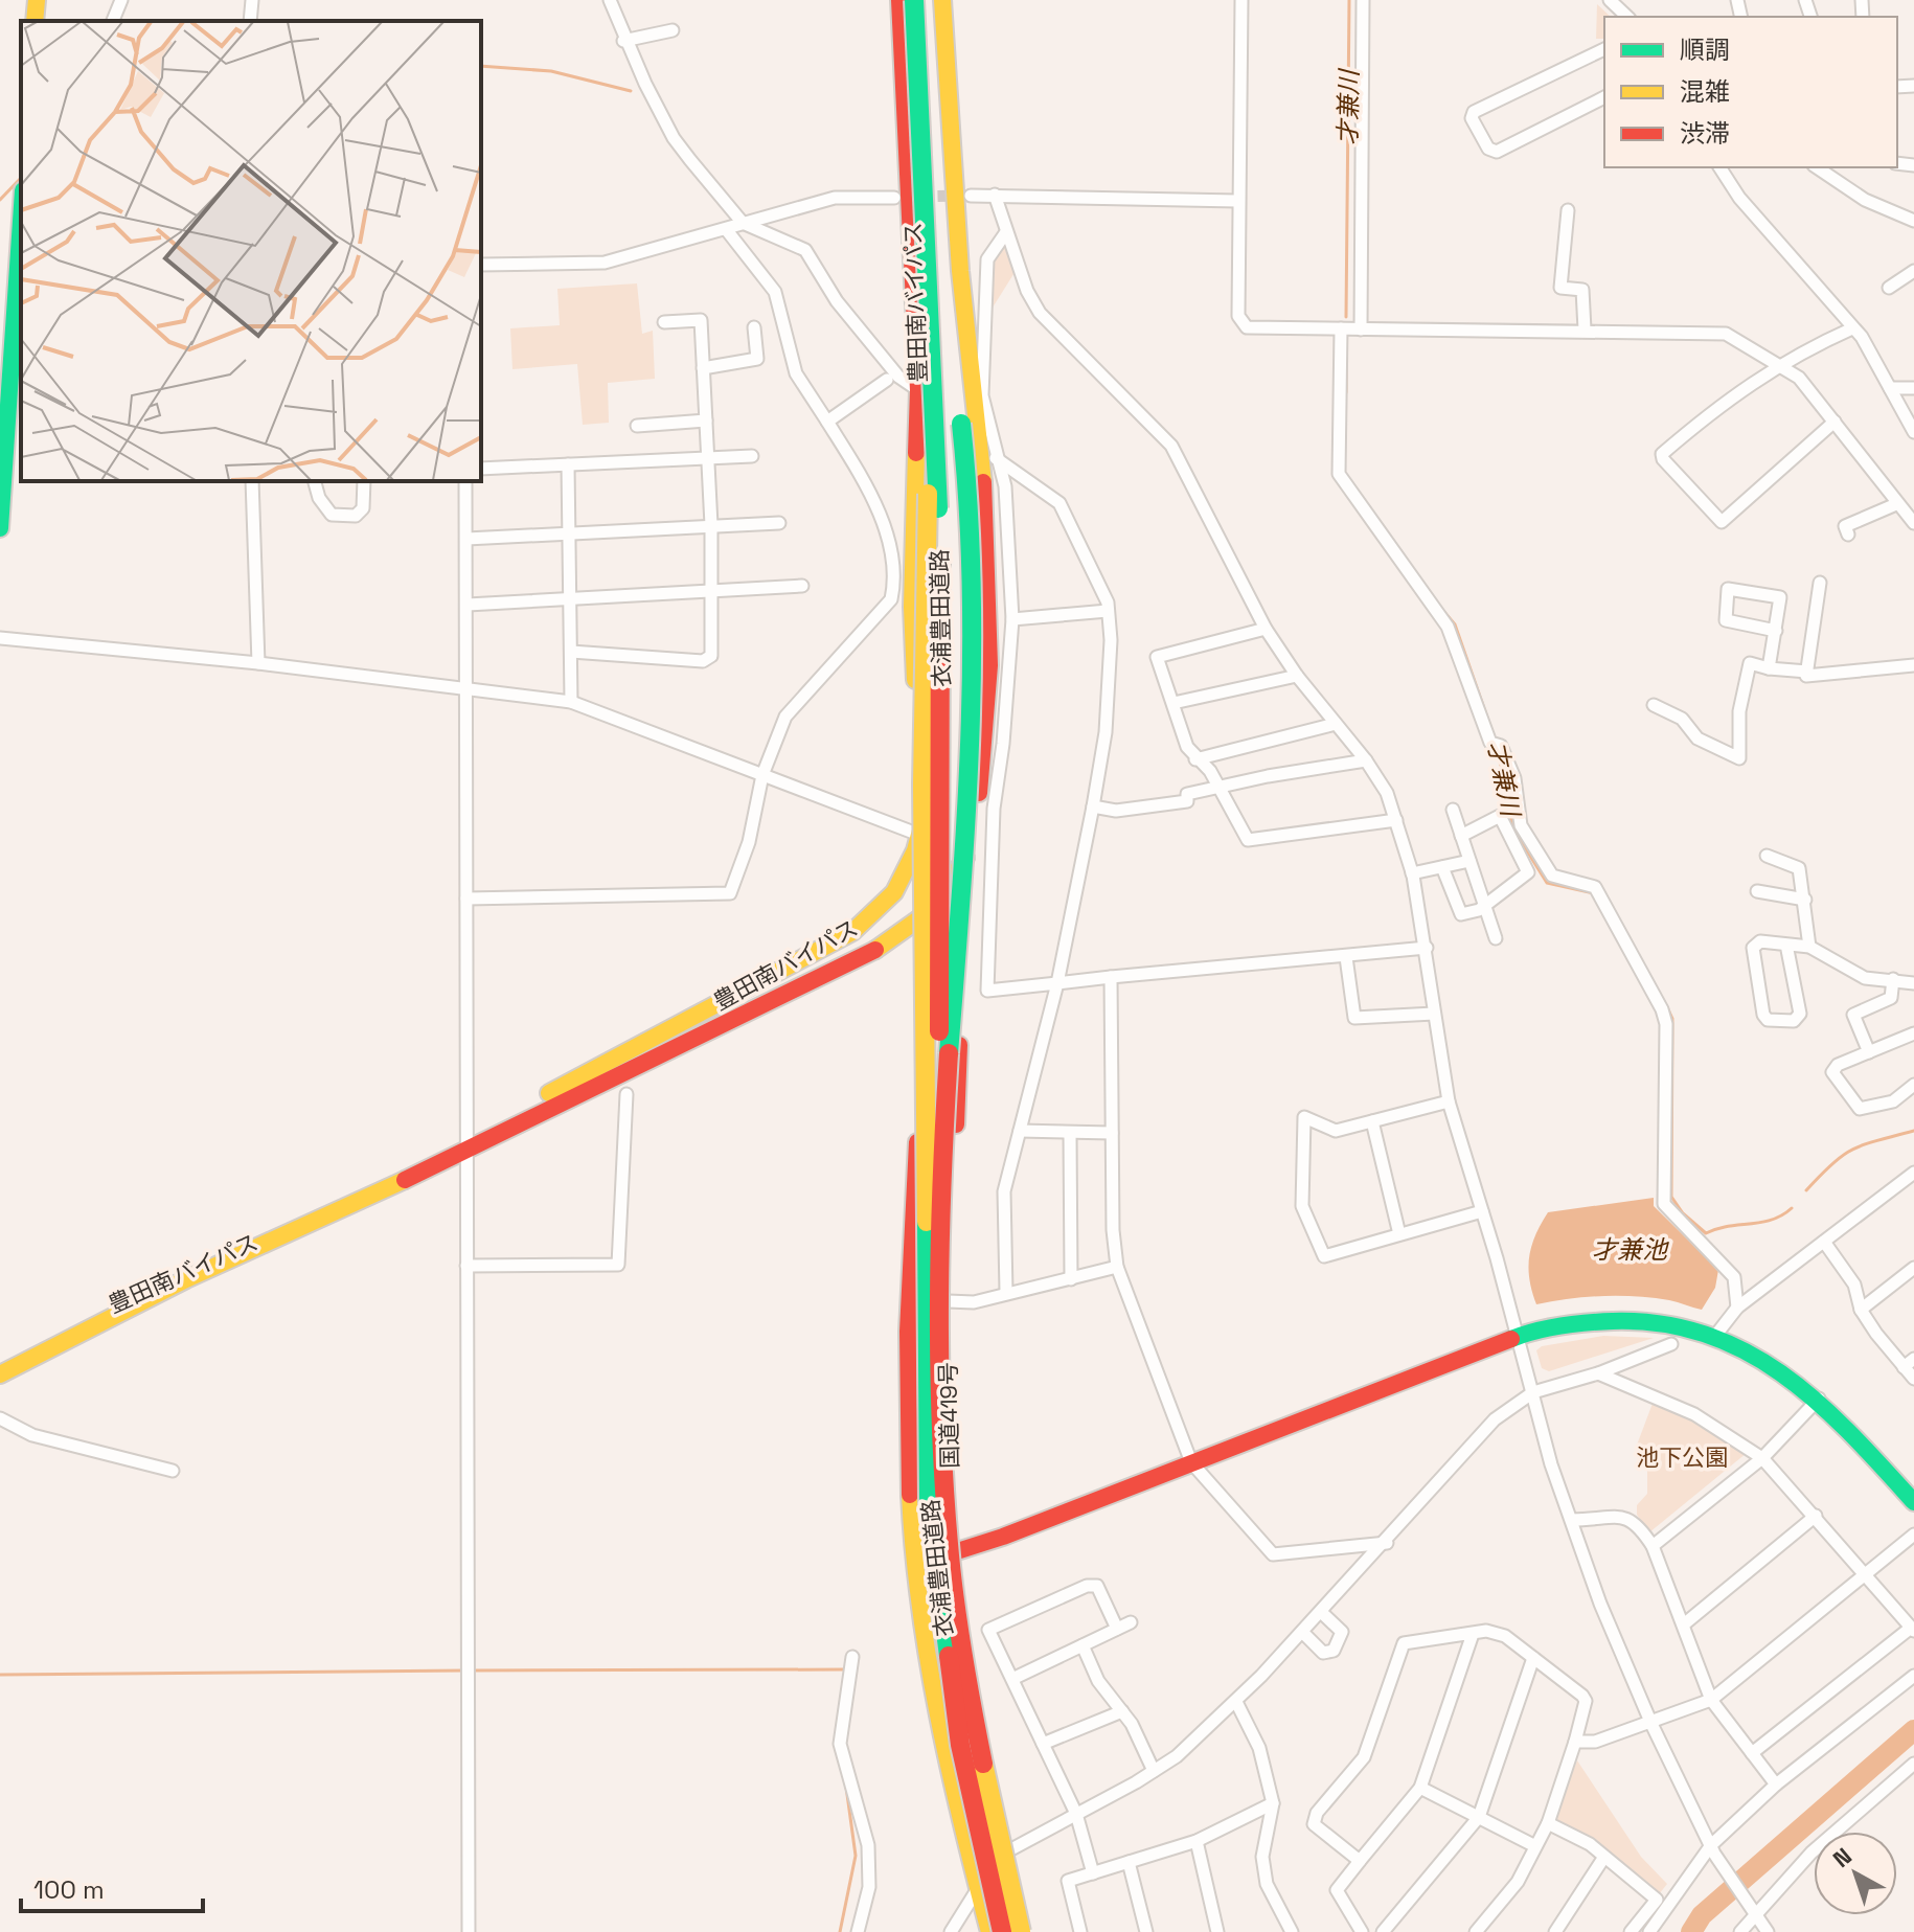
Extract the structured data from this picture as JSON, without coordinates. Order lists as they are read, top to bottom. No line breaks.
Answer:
{"streets":{"main road":["豊田南バイパス","衣浦豊田道路","国道419号"]},"crossings":[["豊田南バイパス","衣浦豊田道路"],["豊田南バイパス","国道419号"]],"water":["才兼川","才兼池"],"parks":["池下公園"],"legend":["順調","混雑","渋滞"],"scale_bar":"100 m","north":"top left"}
